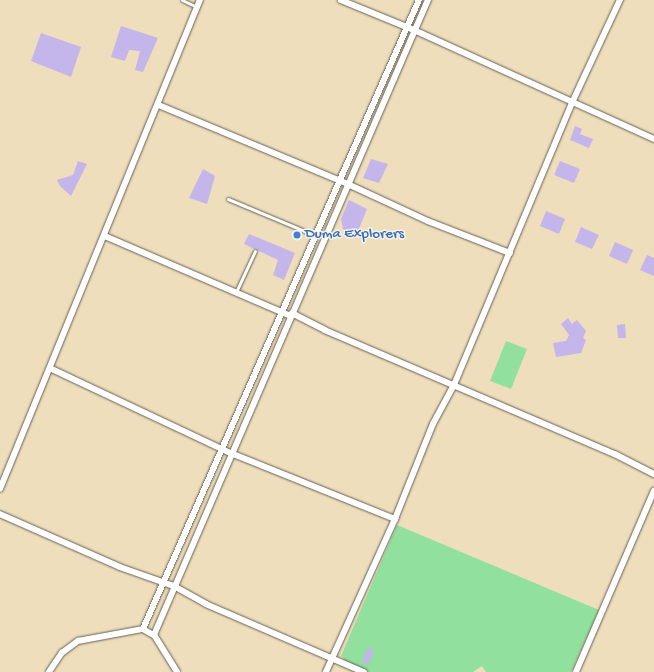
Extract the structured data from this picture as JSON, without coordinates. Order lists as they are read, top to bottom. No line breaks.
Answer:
{"places":["Duma Explorers"]}
